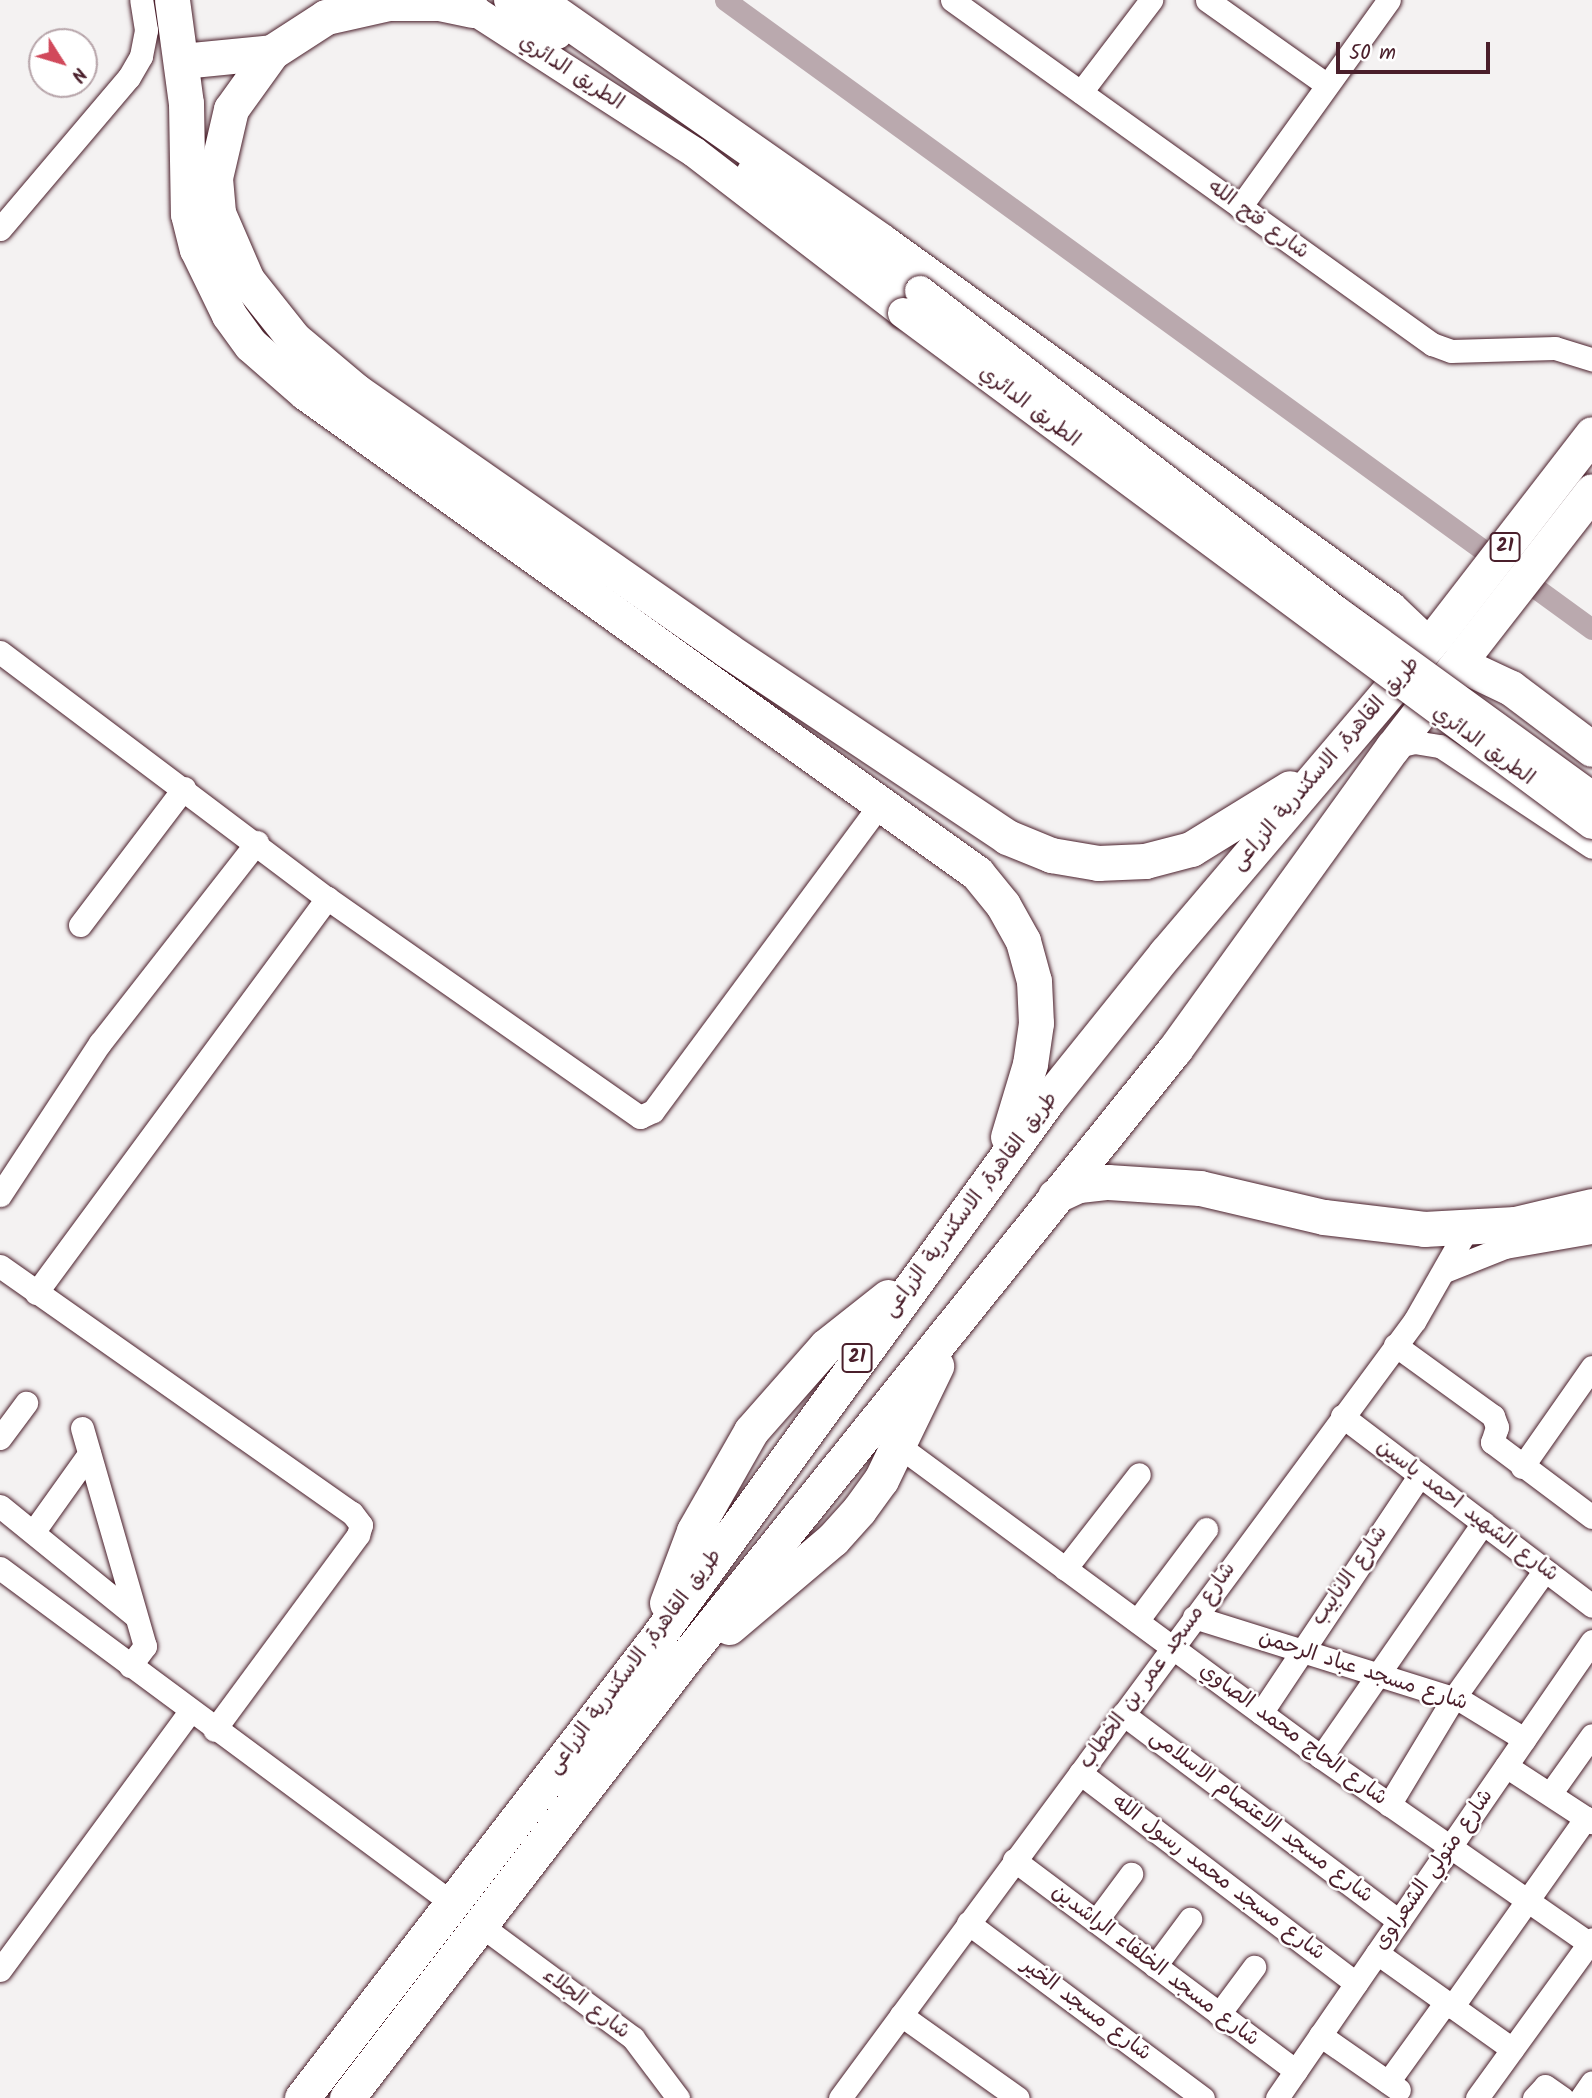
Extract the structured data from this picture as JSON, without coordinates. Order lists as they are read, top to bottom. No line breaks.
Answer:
{"streets":{"highway":["21","طريق القاهرة, الاسكندرية الزراعى"],"main road":["الطريق الدائري"],"street":["شارع فتح الله","شارع الشهيد احمد ياسين","شارع الانابيب","شارع مسجد عمر بن الخطاب","شارع مسجد عباد الرحمن","شارع الحاج محمد الصاوي","شارع مسجد الاعتصام الاسلامى","شارع متولي الشعراوى","شارع مسجد محمد رسول الله","شارع مسجد الخلفاء الراشدين","شارع الجلاء","شارع مسجد الخير"]},"crossings":[["طريق القاهرة, الاسكندرية الزراعى","شارع الجلاء"],["شارع الشهيد احمد ياسين","شارع الانابيب"],["شارع الشهيد احمد ياسين","شارع مسجد عمر بن الخطاب"],["شارع الانابيب","شارع مسجد عباد الرحمن"],["شارع الانابيب","شارع الحاج محمد الصاوي"],["شارع مسجد عمر بن الخطاب","شارع مسجد عباد الرحمن"],["شارع مسجد عمر بن الخطاب","شارع الحاج محمد الصاوي"],["شارع مسجد عمر بن الخطاب","شارع مسجد الاعتصام الاسلامى"],["شارع مسجد عمر بن الخطاب","شارع مسجد محمد رسول الله"],["شارع مسجد عمر بن الخطاب","شارع مسجد الخلفاء الراشدين"],["شارع مسجد عمر بن الخطاب","شارع مسجد الخير"],["شارع مسجد عباد الرحمن","شارع متولي الشعراوى"],["شارع الحاج محمد الصاوي","شارع متولي الشعراوى"],["شارع مسجد الاعتصام الاسلامى","شارع متولي الشعراوى"],["شارع متولي الشعراوى","شارع مسجد محمد رسول الله"],["شارع متولي الشعراوى","شارع مسجد الخلفاء الراشدين"]],"scale_bar":"50 m","north":"bottom right"}
